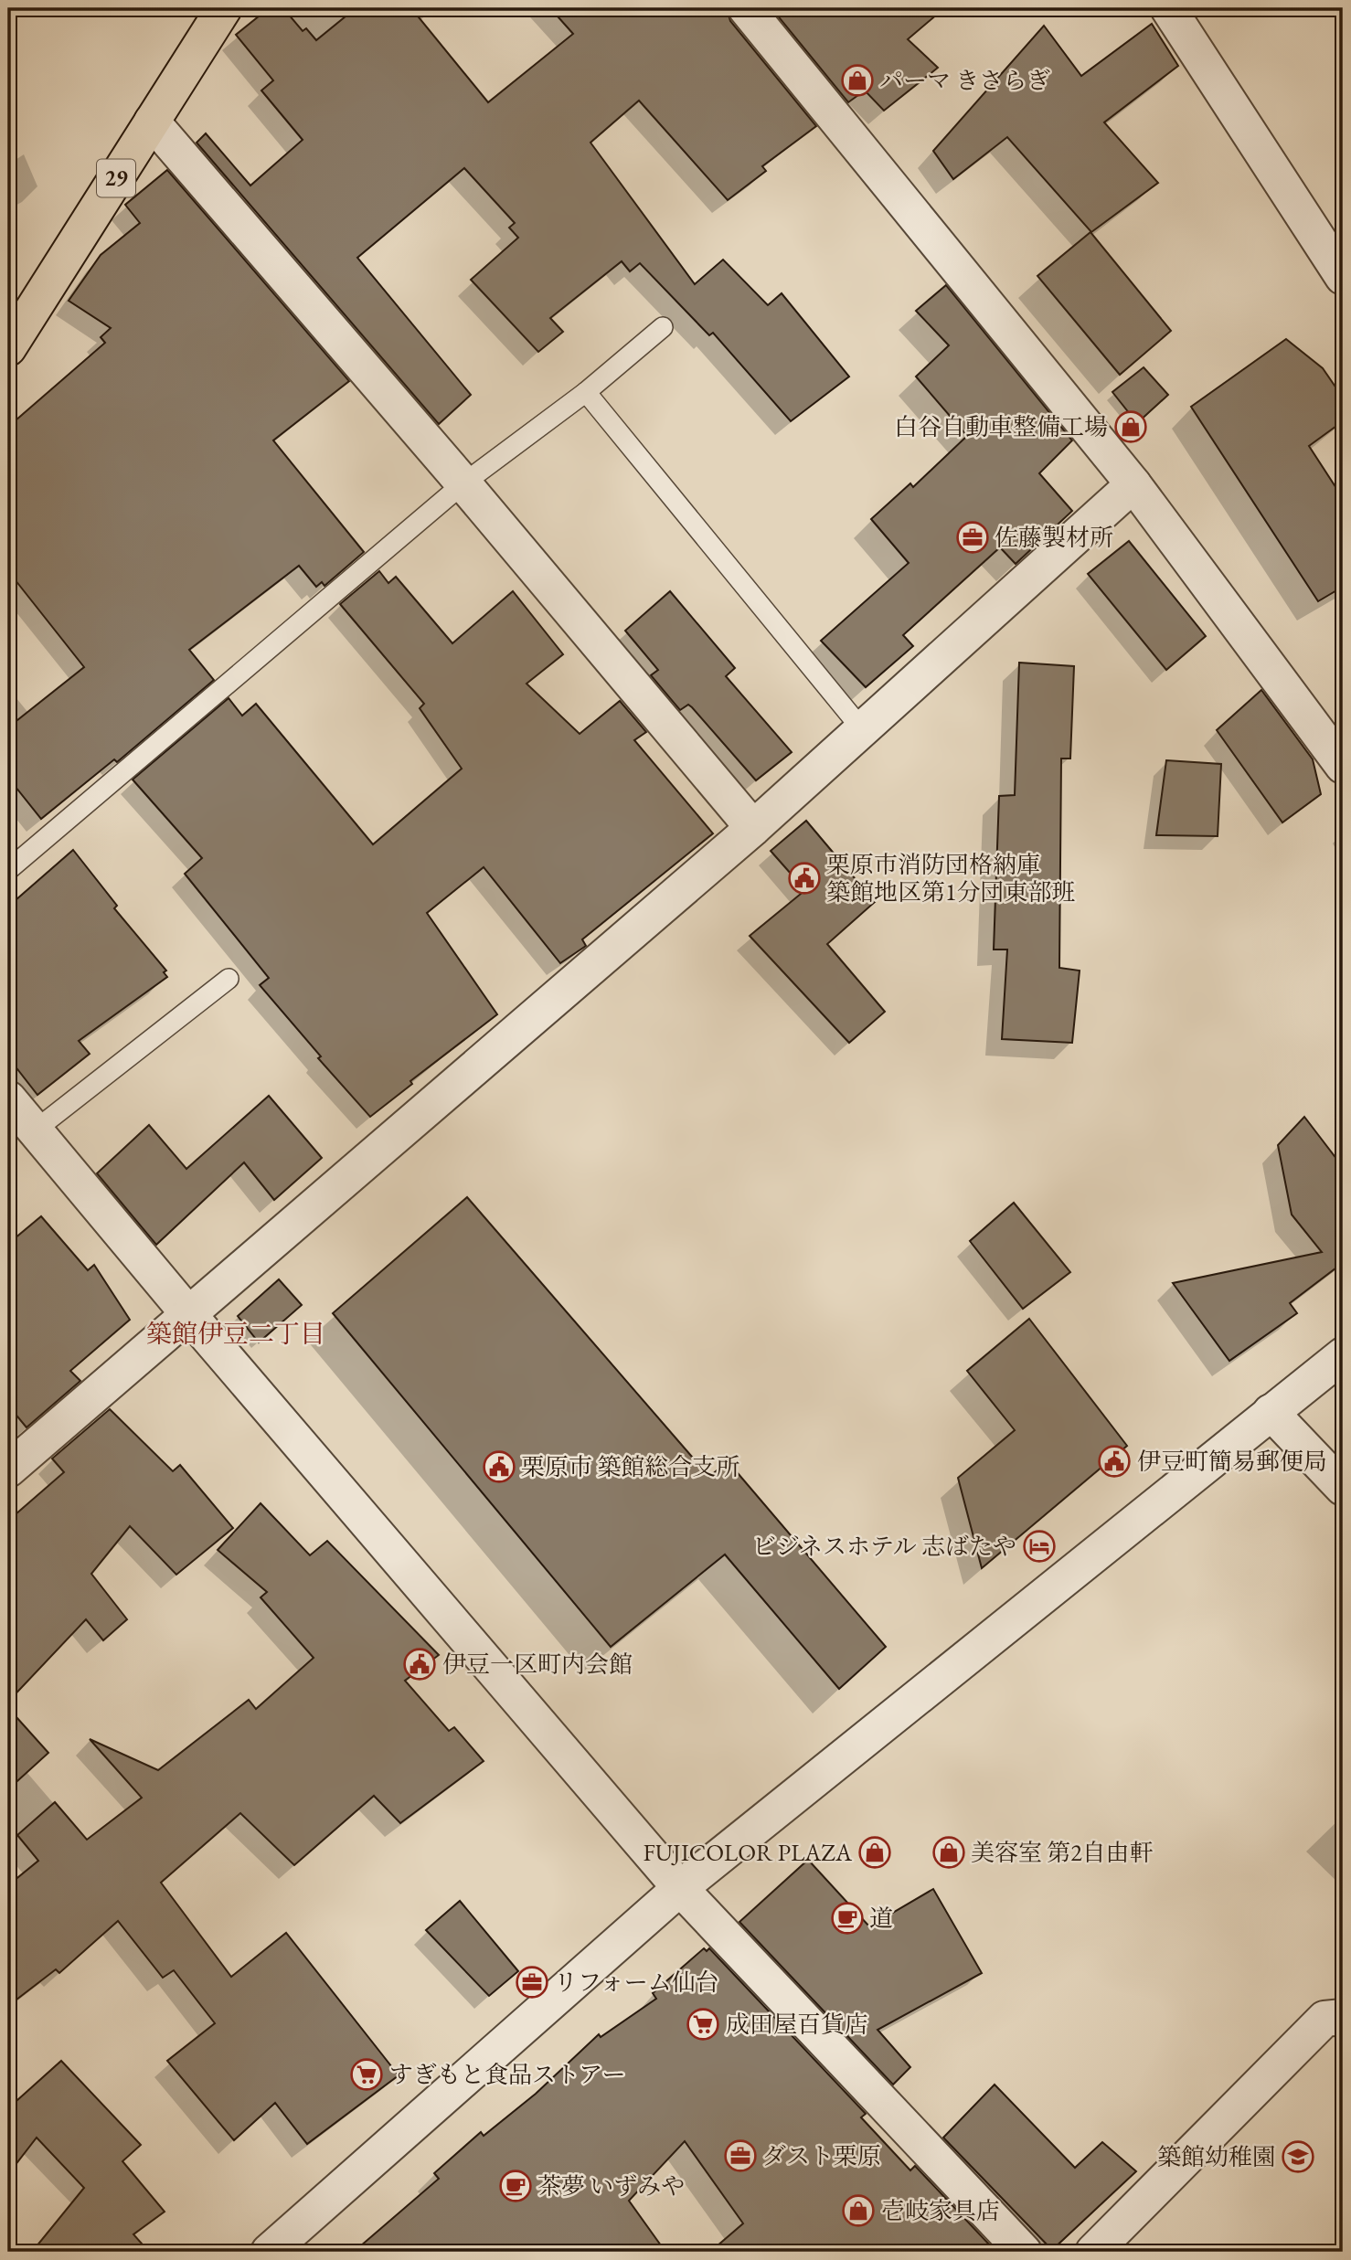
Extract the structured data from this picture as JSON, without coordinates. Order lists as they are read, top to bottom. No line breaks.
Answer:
{"streets":{"main road":["29"]},"districts":["築館伊豆二丁目"],"places":{"shop":["パーマ きさらぎ","白谷自動車整備工場","FUJICOLOR PLAZA","美容室 第2自由軒","壱岐家具店"],"office":["佐藤製材所","リフォーム仙台","ダスト栗原"],"public building":["栗原市消防団格納庫 築館地区第1分団東部班","伊豆町簡易郵便局","栗原市 築館総合支所","伊豆一区町内会館"],"hotel":["ビジネスホテル 志ばたや"],"cafe":["道","茶夢 いずみや"],"supermarket":["成田屋百貨店","すぎもと食品ストアー"],"school or university":["築館幼稚園"]}}
